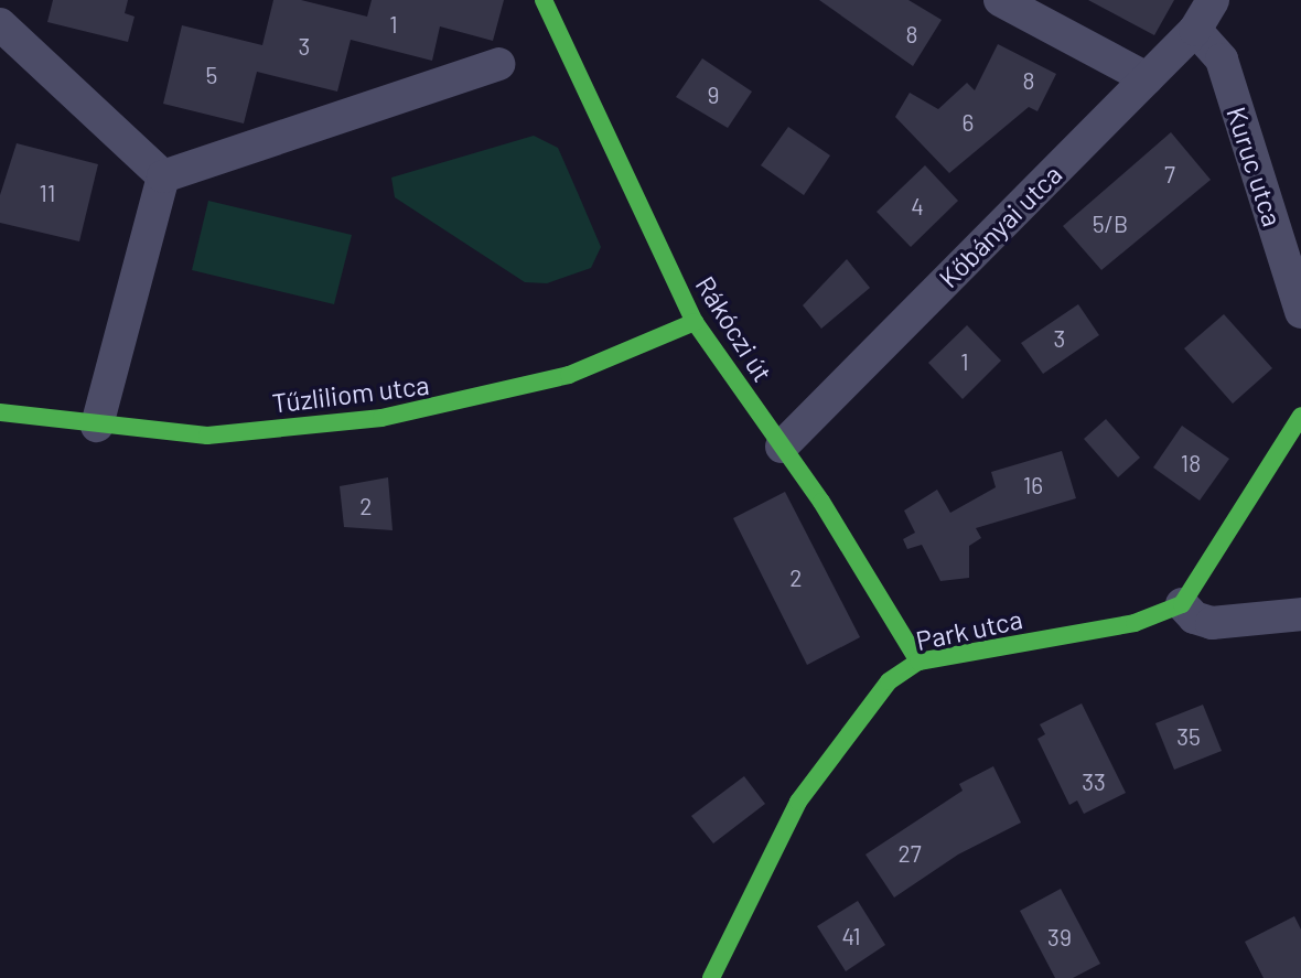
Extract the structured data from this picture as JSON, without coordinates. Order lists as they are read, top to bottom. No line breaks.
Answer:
{"streets":{"street":["Kuruc utca","Kőbányai utca","Rákóczi út","Tűzliliom utca","Park utca"]},"crossings":[["Kuruc utca","Kőbányai utca"],["Kőbányai utca","Rákóczi út"],["Rákóczi út","Tűzliliom utca"],["Rákóczi út","Park utca"]],"house_numbers":["1","8","3","5","8","9","6","7","11","4","5/B","3","1","18","16","2","2","35","33","27","41","39"]}
